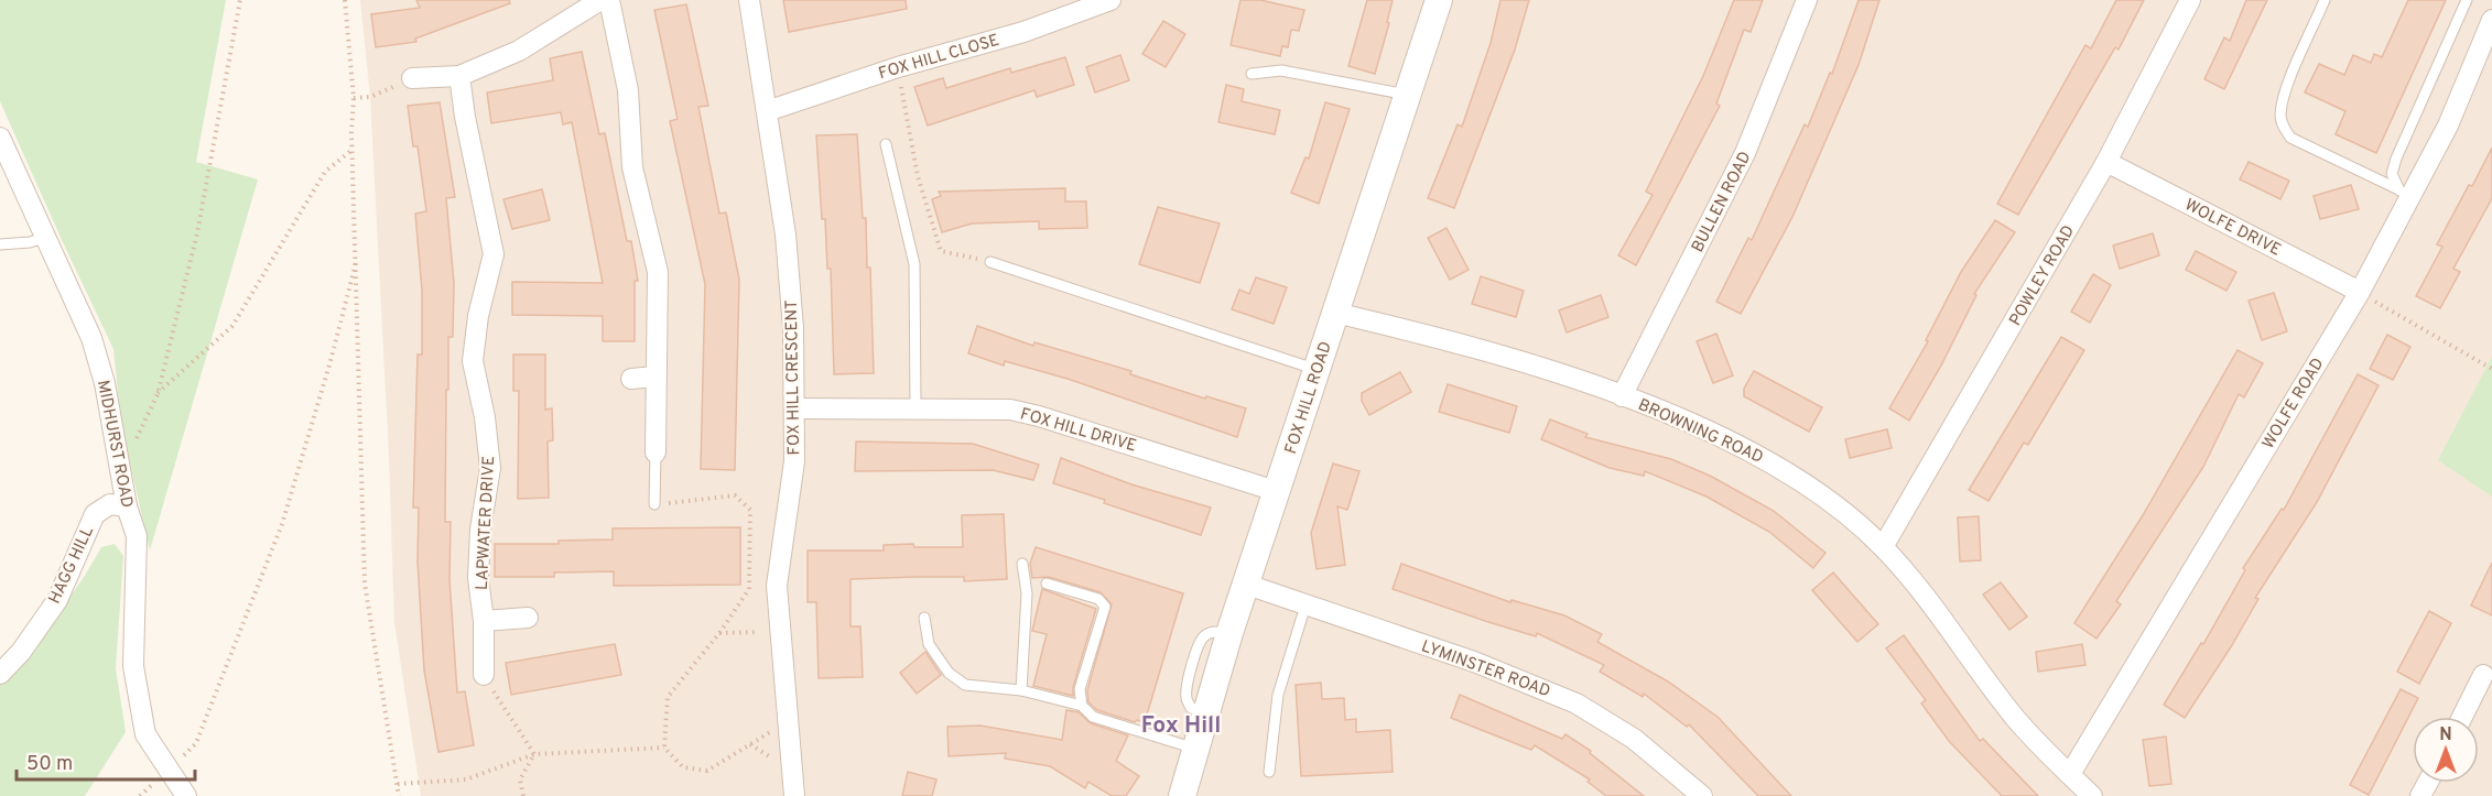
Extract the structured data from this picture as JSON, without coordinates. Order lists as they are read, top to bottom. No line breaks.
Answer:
{"streets":{"street":["FOX HILL CLOSE","BULLEN ROAD","WOLFE DRIVE","POWLEY ROAD","FOX HILL CRESCENT","FOX HILL ROAD","WOLFE ROAD","FOX HILL DRIVE","BROWNING ROAD","MIDHURST ROAD","LAPWATER DRIVE","HAGG HILL","LYMINSTER ROAD"]},"crossings":[["FOX HILL CLOSE","FOX HILL CRESCENT"],["BULLEN ROAD","BROWNING ROAD"],["WOLFE DRIVE","POWLEY ROAD"],["WOLFE DRIVE","WOLFE ROAD"],["POWLEY ROAD","BROWNING ROAD"],["FOX HILL CRESCENT","FOX HILL DRIVE"],["FOX HILL ROAD","FOX HILL DRIVE"],["FOX HILL ROAD","BROWNING ROAD"],["FOX HILL ROAD","LYMINSTER ROAD"],["WOLFE ROAD","BROWNING ROAD"],["MIDHURST ROAD","HAGG HILL"]],"districts":["Fox Hill"],"scale_bar":"50 m","north":"top"}
